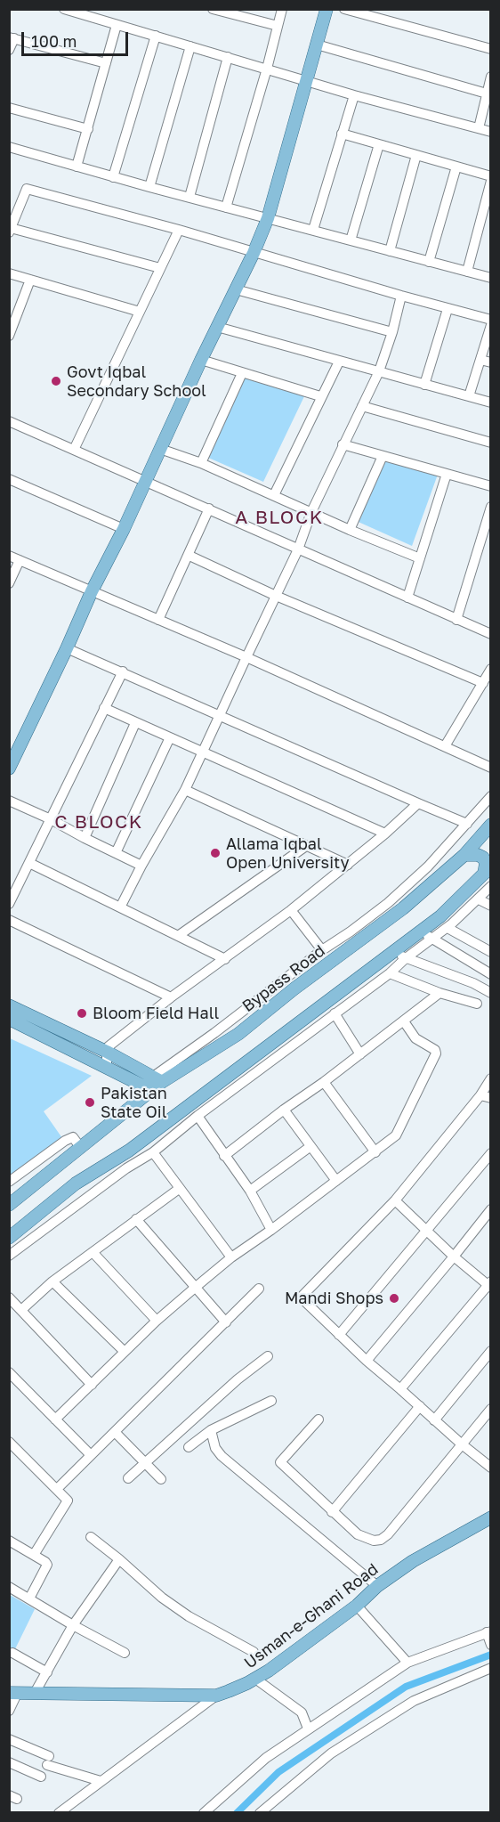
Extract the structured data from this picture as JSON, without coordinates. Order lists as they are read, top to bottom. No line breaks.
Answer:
{"streets":{"main road":["Bypass Road","Usman-e-Ghani Road"]},"districts":["A BLOCK","C BLOCK"],"places":["Govt Iqbal Secondary School","Allama Iqbal Open University","Bloom Field Hall","Pakistan State Oil","Mandi Shops"],"scale_bar":"100 m"}
